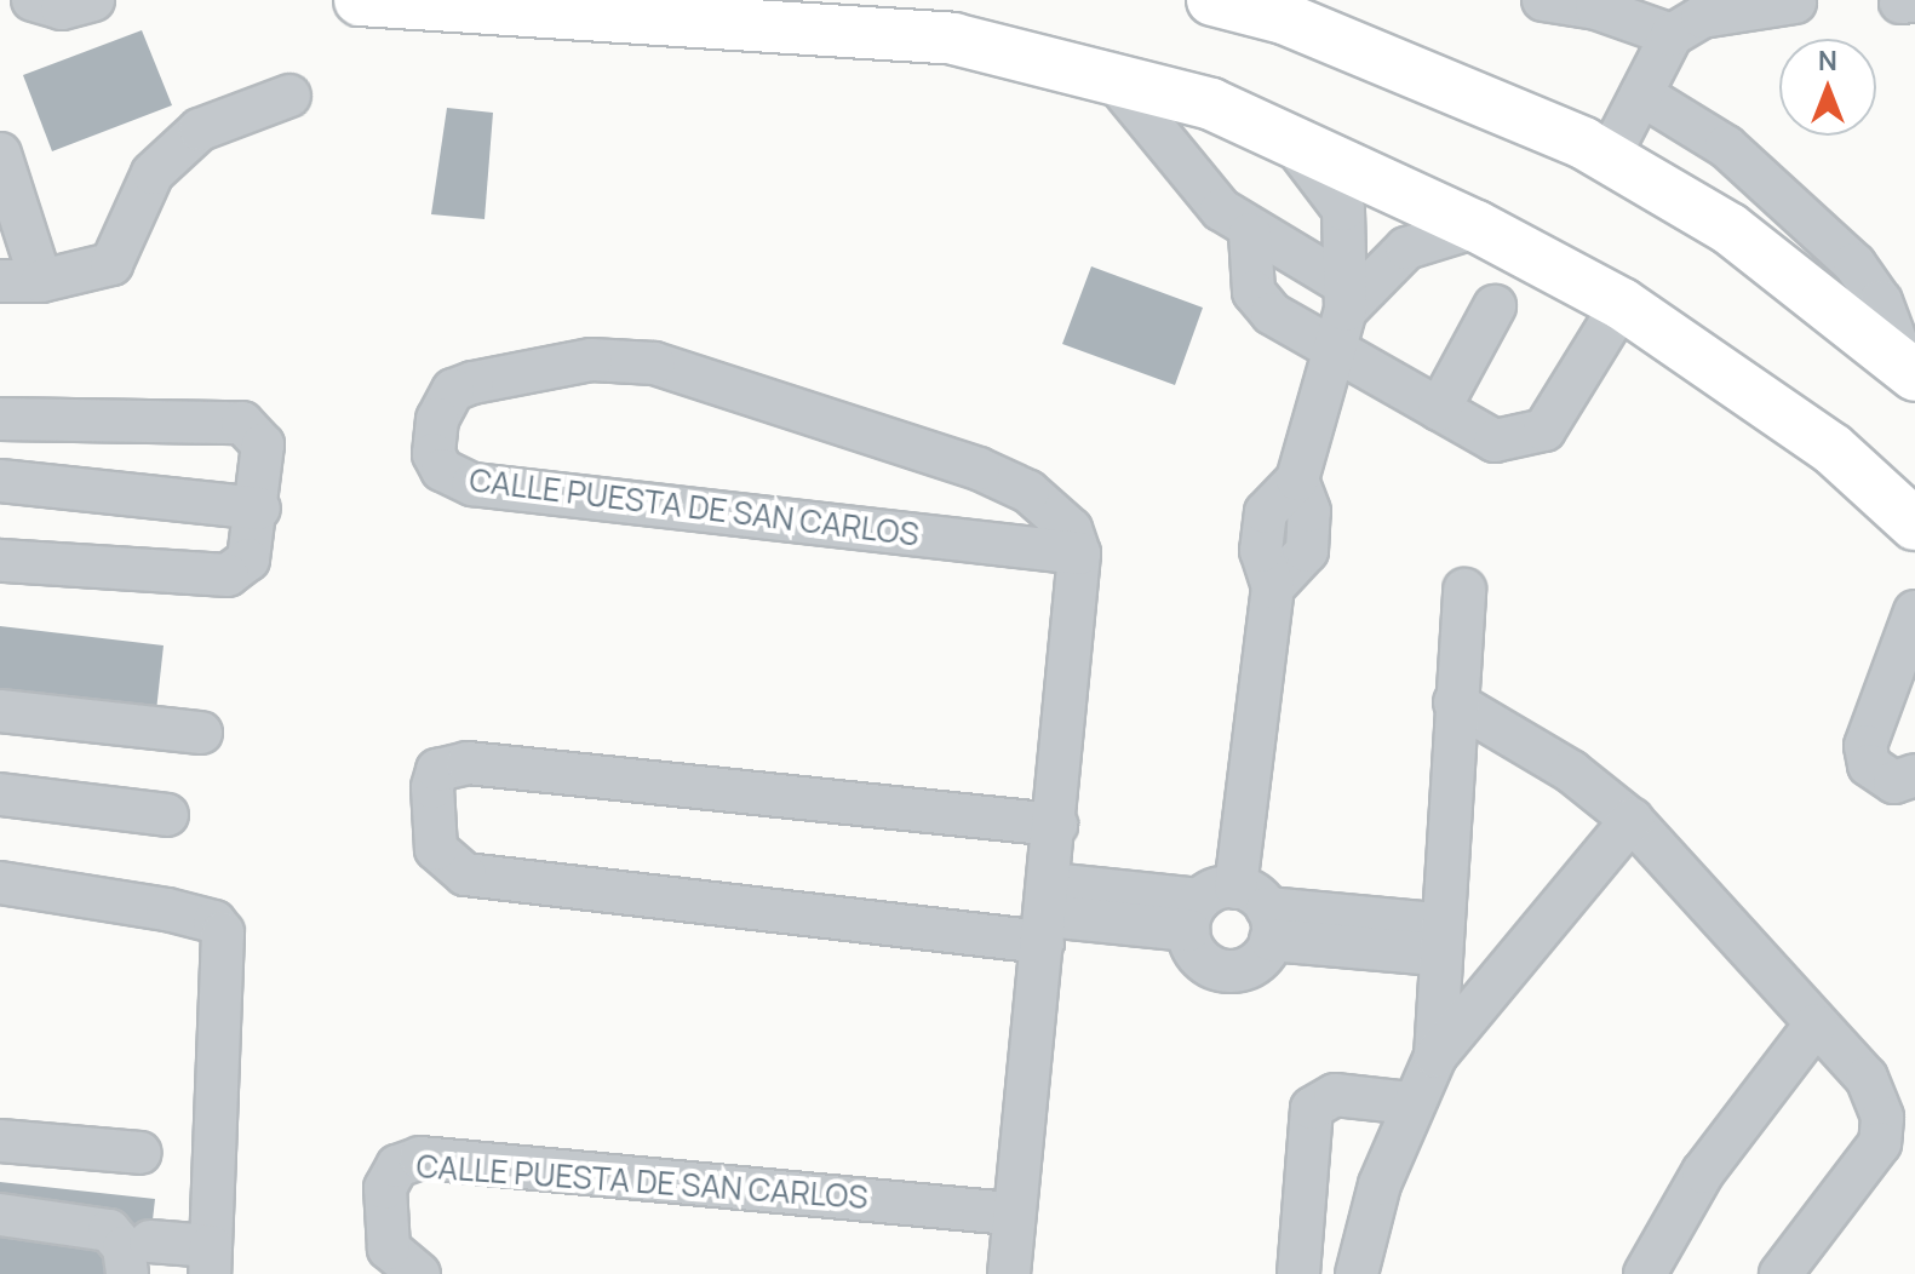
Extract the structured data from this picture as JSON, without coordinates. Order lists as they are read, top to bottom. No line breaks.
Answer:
{"streets":{"street":["CALLE PUESTA DE SAN CARLOS"]},"north":"top"}
